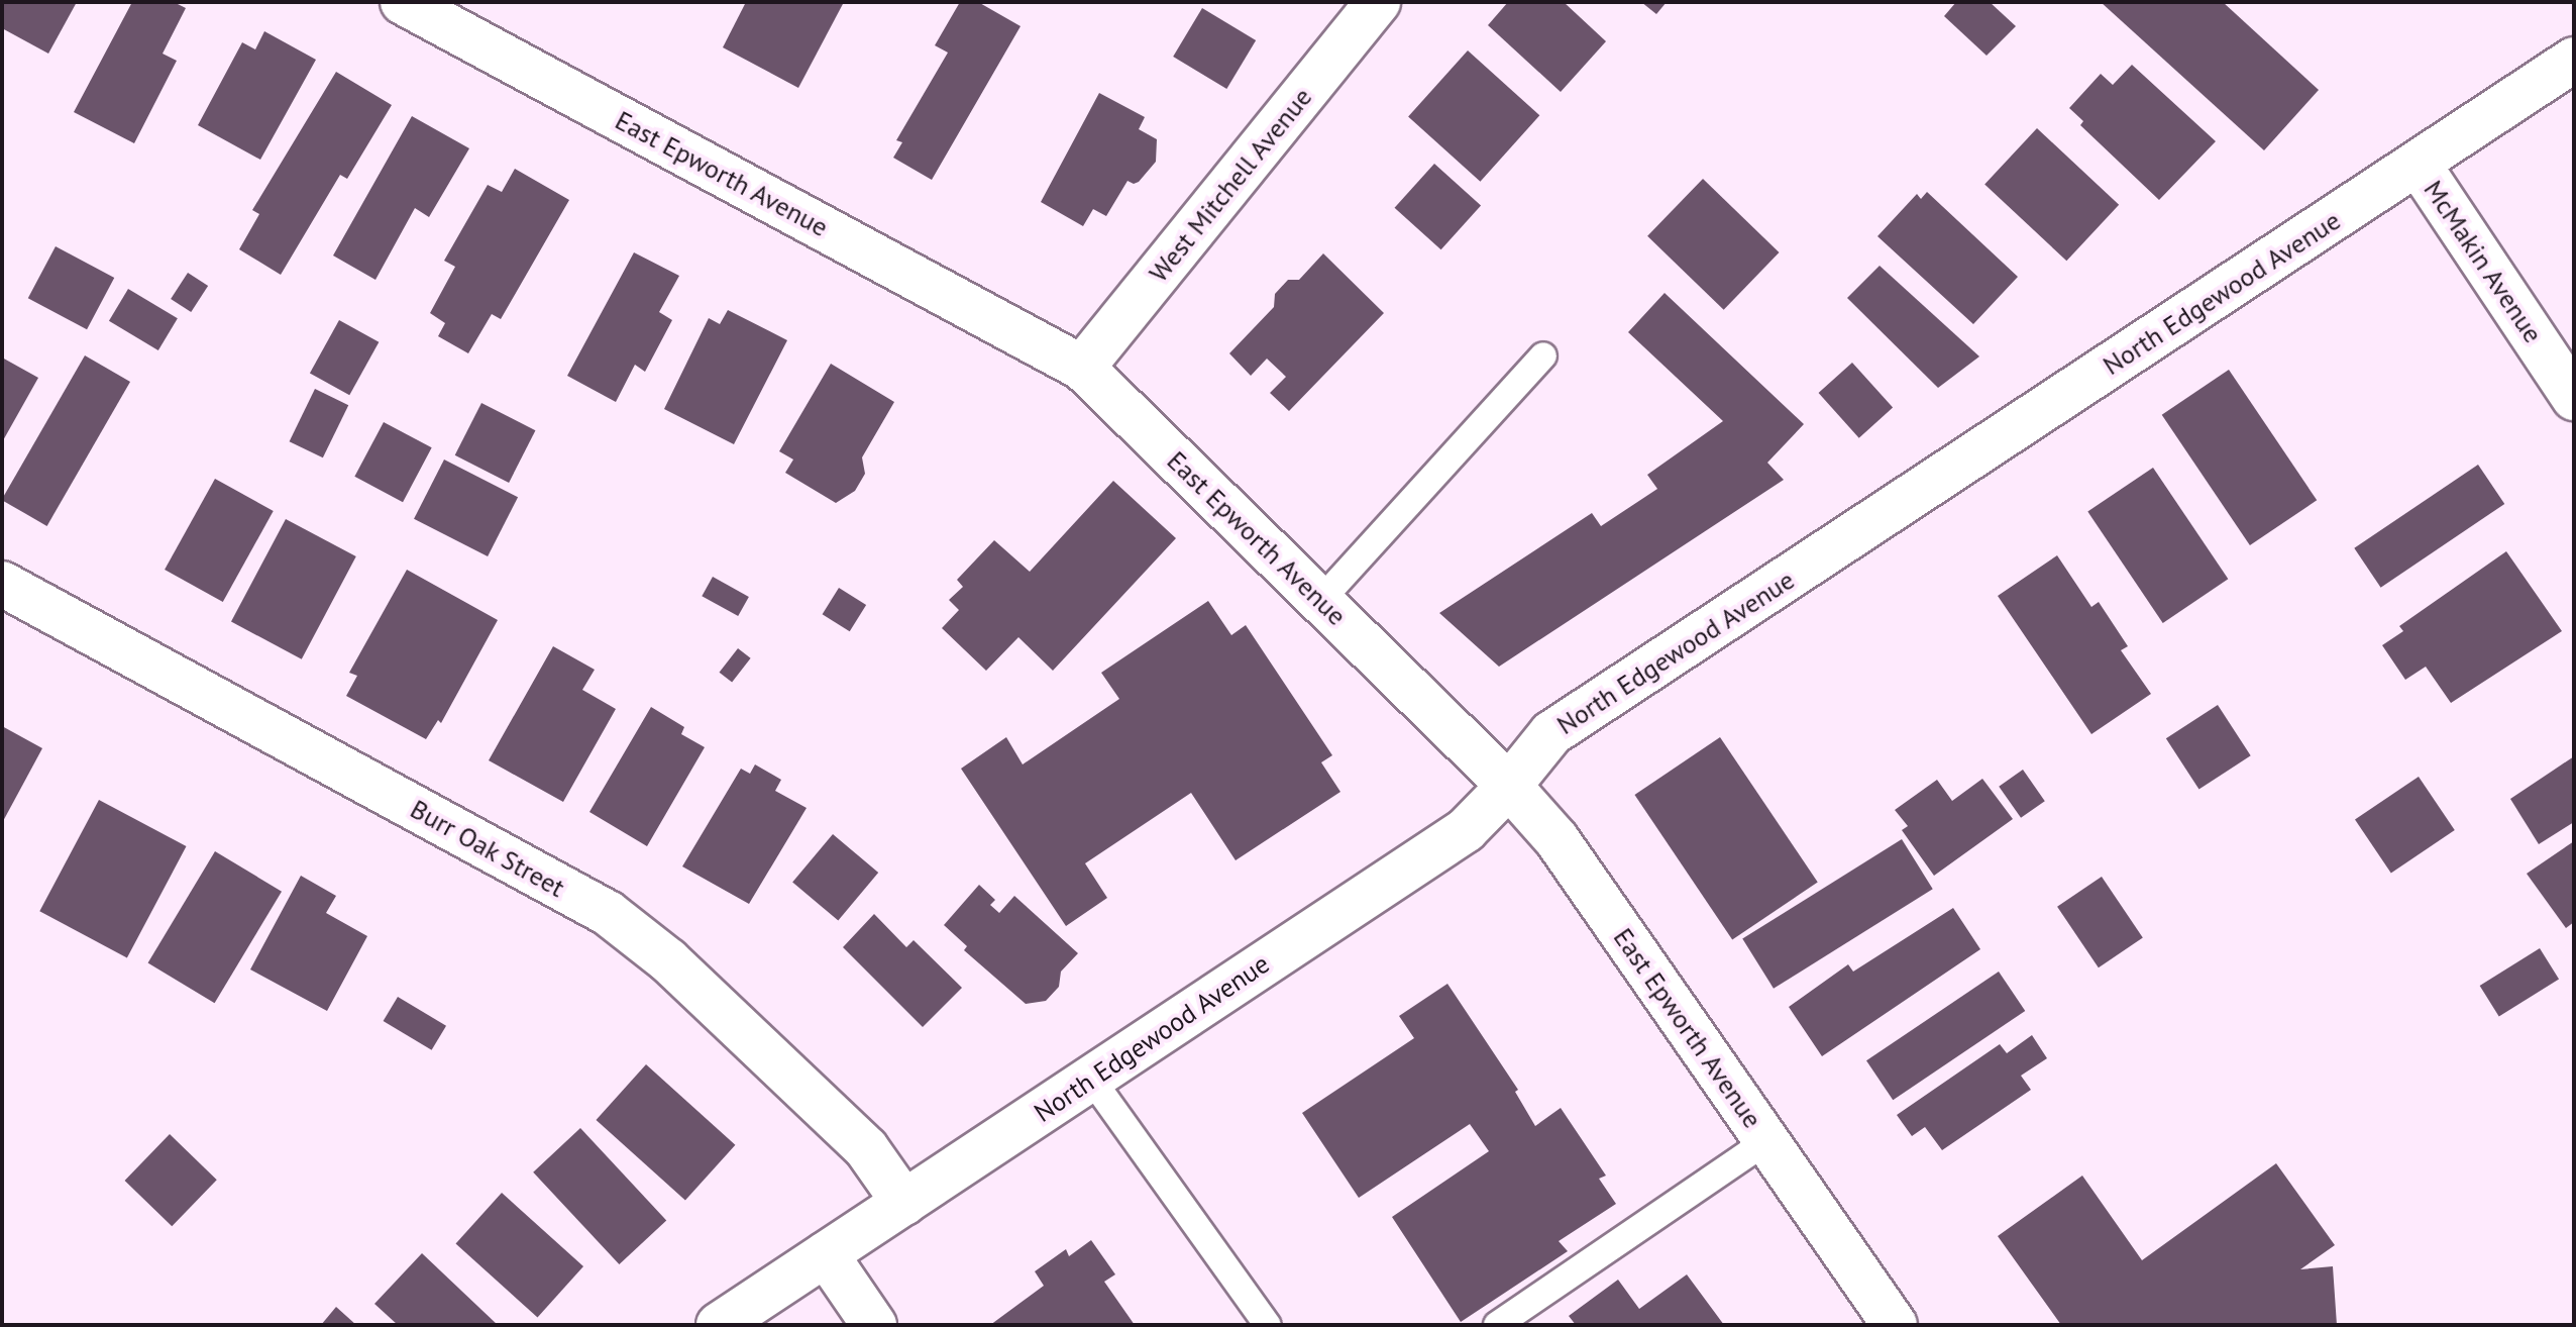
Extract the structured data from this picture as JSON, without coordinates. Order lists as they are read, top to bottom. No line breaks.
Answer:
{"streets":{"street":["East Epworth Avenue","West Mitchell Avenue","McMakin Avenue","North Edgewood Avenue","Burr Oak Street"]},"crossings":[["East Epworth Avenue","West Mitchell Avenue"],["East Epworth Avenue","North Edgewood Avenue"],["McMakin Avenue","North Edgewood Avenue"],["North Edgewood Avenue","Burr Oak Street"]]}
